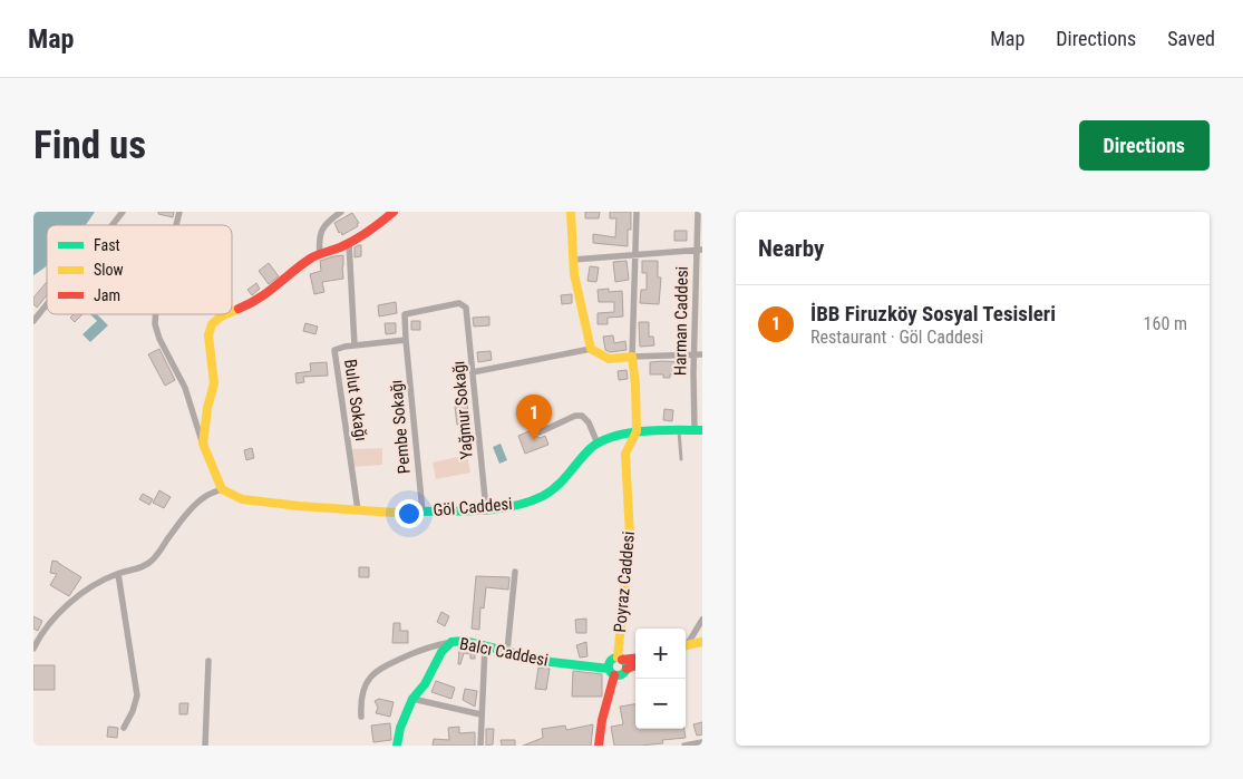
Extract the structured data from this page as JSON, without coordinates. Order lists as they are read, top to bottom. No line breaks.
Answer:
{"streets":{"street":["Harman Caddesi","Bulut Sokağı","Yağmur Sokağı","Pembe Sokağı","Göl Caddesi","Poyraz Caddesi","Balcı Caddesi"]},"crossings":[["Harman Caddesi","Göl Caddesi"],["Bulut Sokağı","Göl Caddesi"],["Yağmur Sokağı","Pembe Sokağı"],["Yağmur Sokağı","Göl Caddesi"],["Pembe Sokağı","Göl Caddesi"],["Göl Caddesi","Poyraz Caddesi"],["Poyraz Caddesi","Balcı Caddesi"]],"legend":["Fast","Slow","Jam"],"page":{"header":"Map","nav":["Map","Directions","Saved"],"buttons":"Directions","title":"Find us","heading":"Nearby","list":[{"mark":"1","name":"İBB Firuzköy Sosyal Tesisleri","note":"Restaurant · Göl Caddesi","value":"160 m"}],"pins":"1","map_buttons":["+","−"]}}
